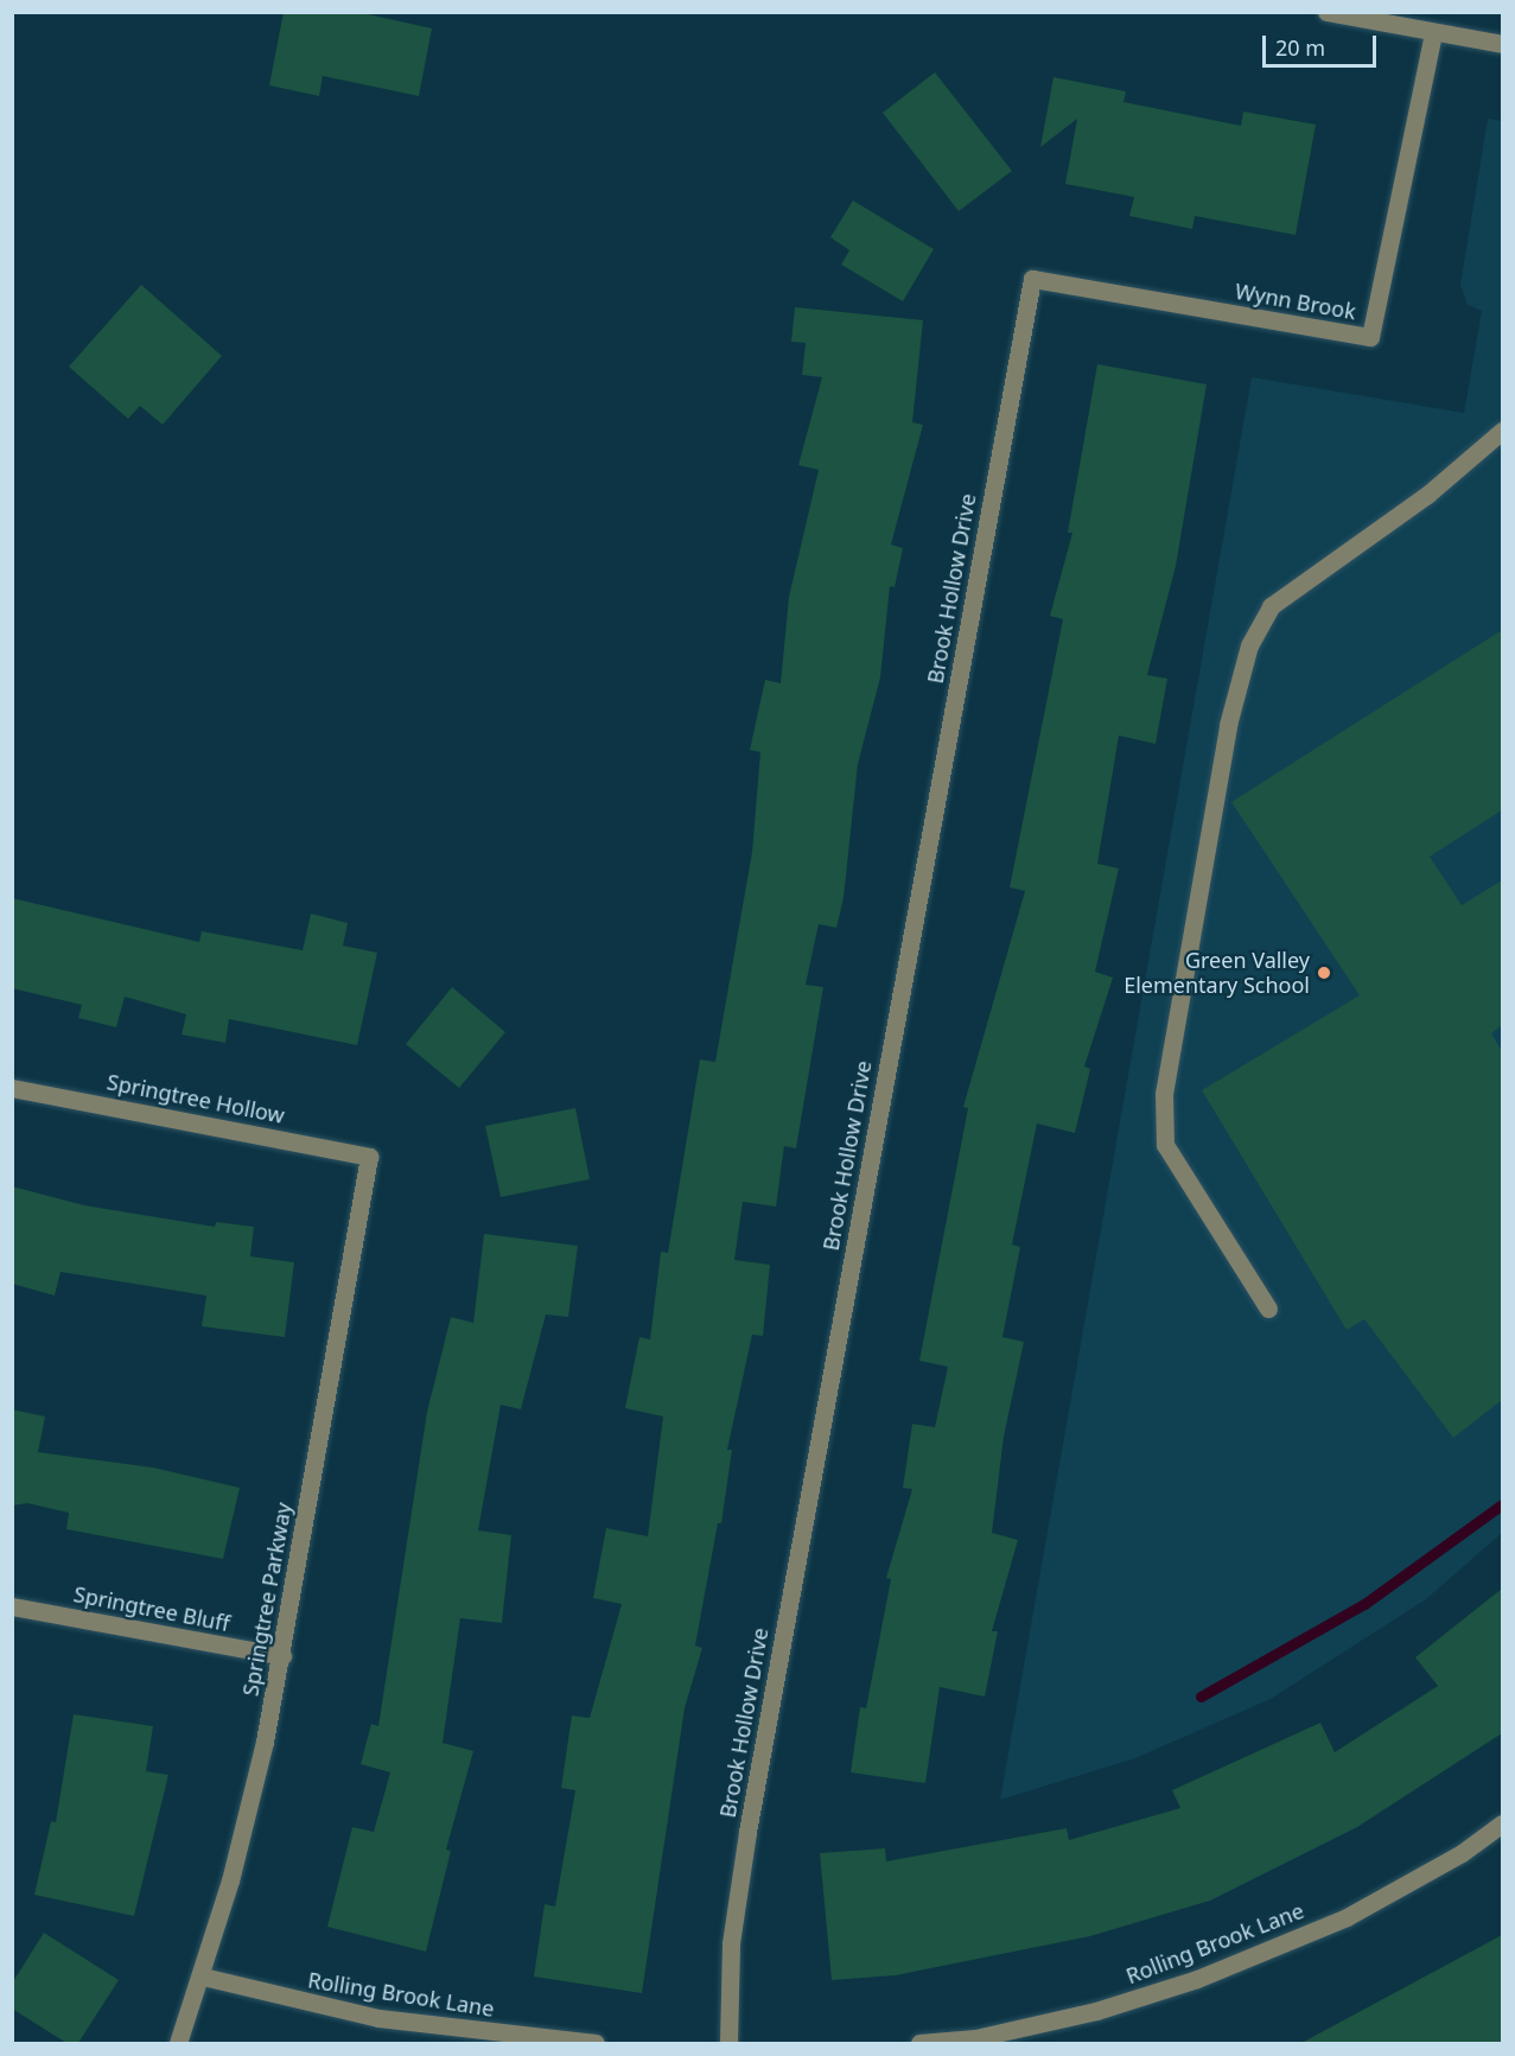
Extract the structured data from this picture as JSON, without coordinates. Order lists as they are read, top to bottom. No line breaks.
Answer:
{"streets":{"street":["Wynn Brook","Brook Hollow Drive","Springtree Hollow","Springtree Parkway","Springtree Bluff","Rolling Brook Lane"]},"crossings":[["Wynn Brook","Brook Hollow Drive"],["Springtree Hollow","Springtree Parkway"],["Springtree Parkway","Springtree Bluff"],["Springtree Parkway","Rolling Brook Lane"]],"places":["Green Valley Elementary School"],"scale_bar":"20 m"}
